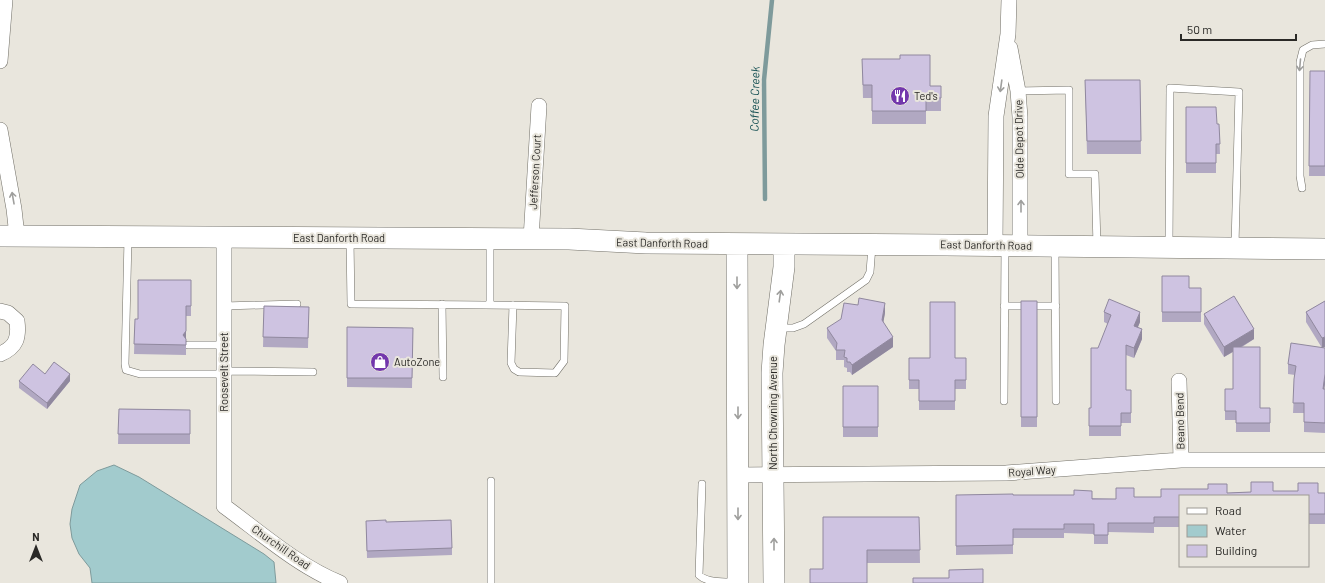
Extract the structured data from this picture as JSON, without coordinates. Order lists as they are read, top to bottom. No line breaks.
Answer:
{"streets":{"main road":["East Danforth Road","North Chowning Avenue"],"street":["Olde Depot Drive","Jefferson Court","Roosevelt Street","Beano Bend","Royal Way","Churchill Road"]},"crossings":[["Olde Depot Drive","East Danforth Road"],["Jefferson Court","East Danforth Road"],["East Danforth Road","Roosevelt Street"],["East Danforth Road","North Chowning Avenue"],["Roosevelt Street","Churchill Road"],["North Chowning Avenue","Royal Way"],["Beano Bend","Royal Way"]],"water":["Coffee Creek"],"places":{"restaurant":["Ted's"],"shop":["AutoZone"]},"legend":["Road","Water","Building"],"scale_bar":"50 m","north":"top"}
